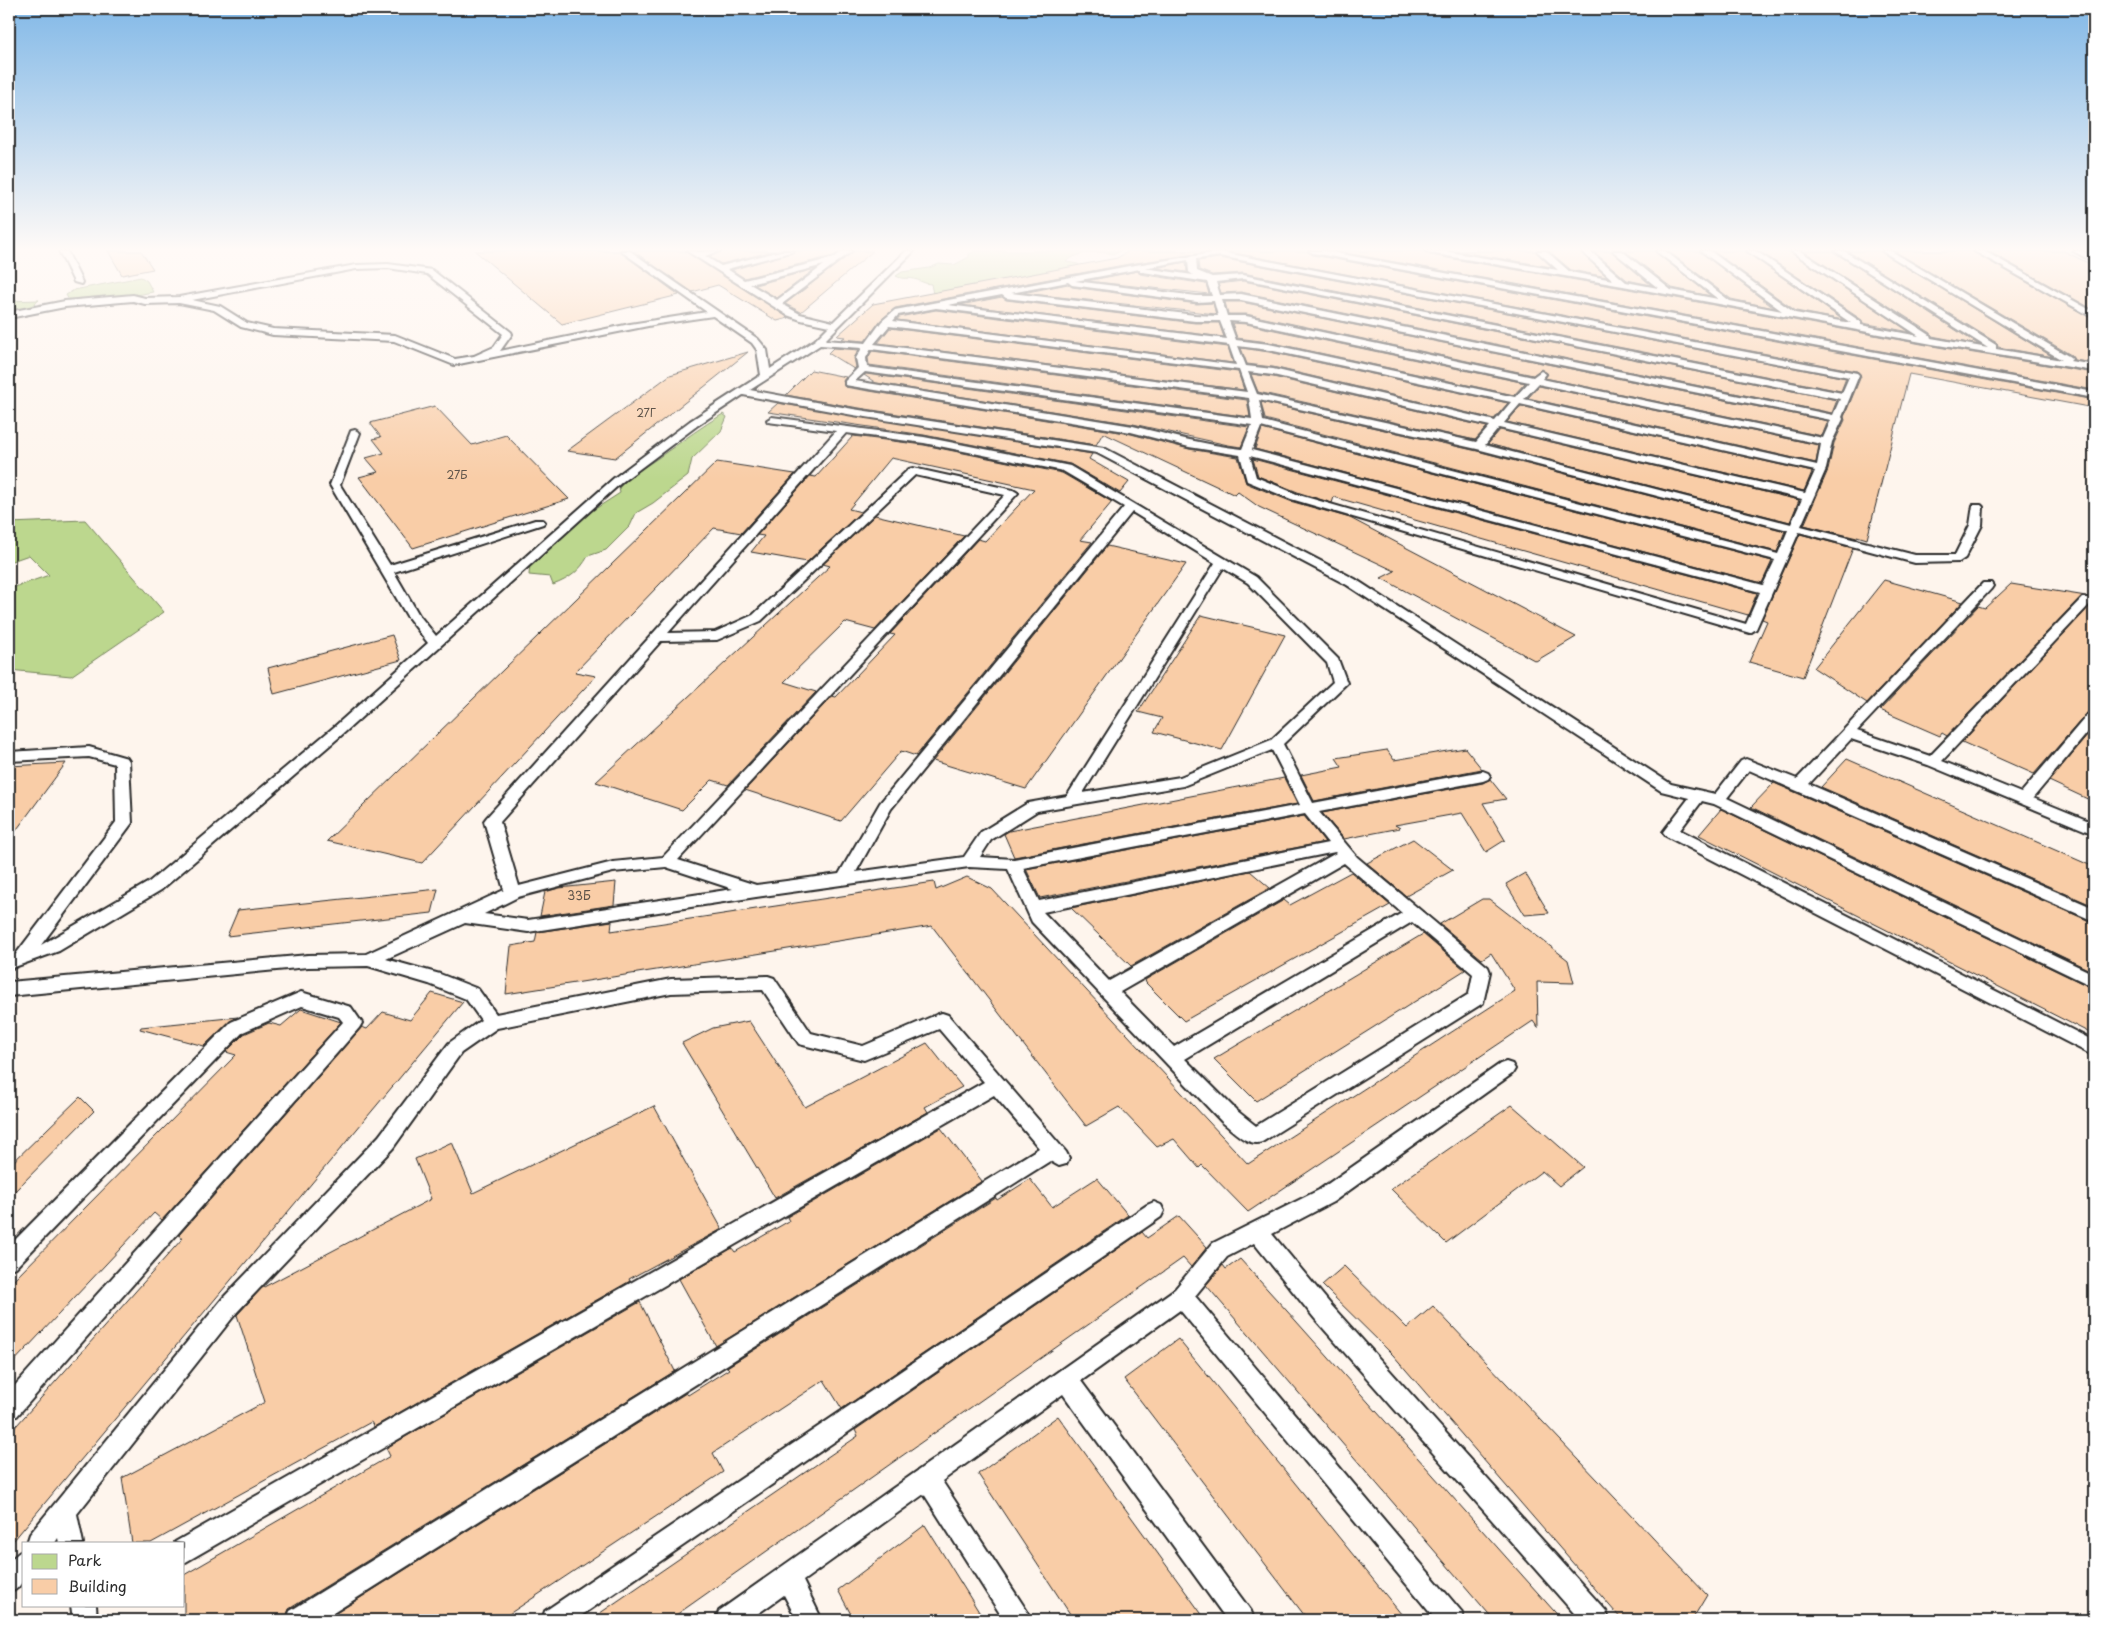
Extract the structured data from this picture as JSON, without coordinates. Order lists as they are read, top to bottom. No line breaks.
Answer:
{"house_numbers":["27Г","27Б","33Б"],"legend":["Park","Building"]}
